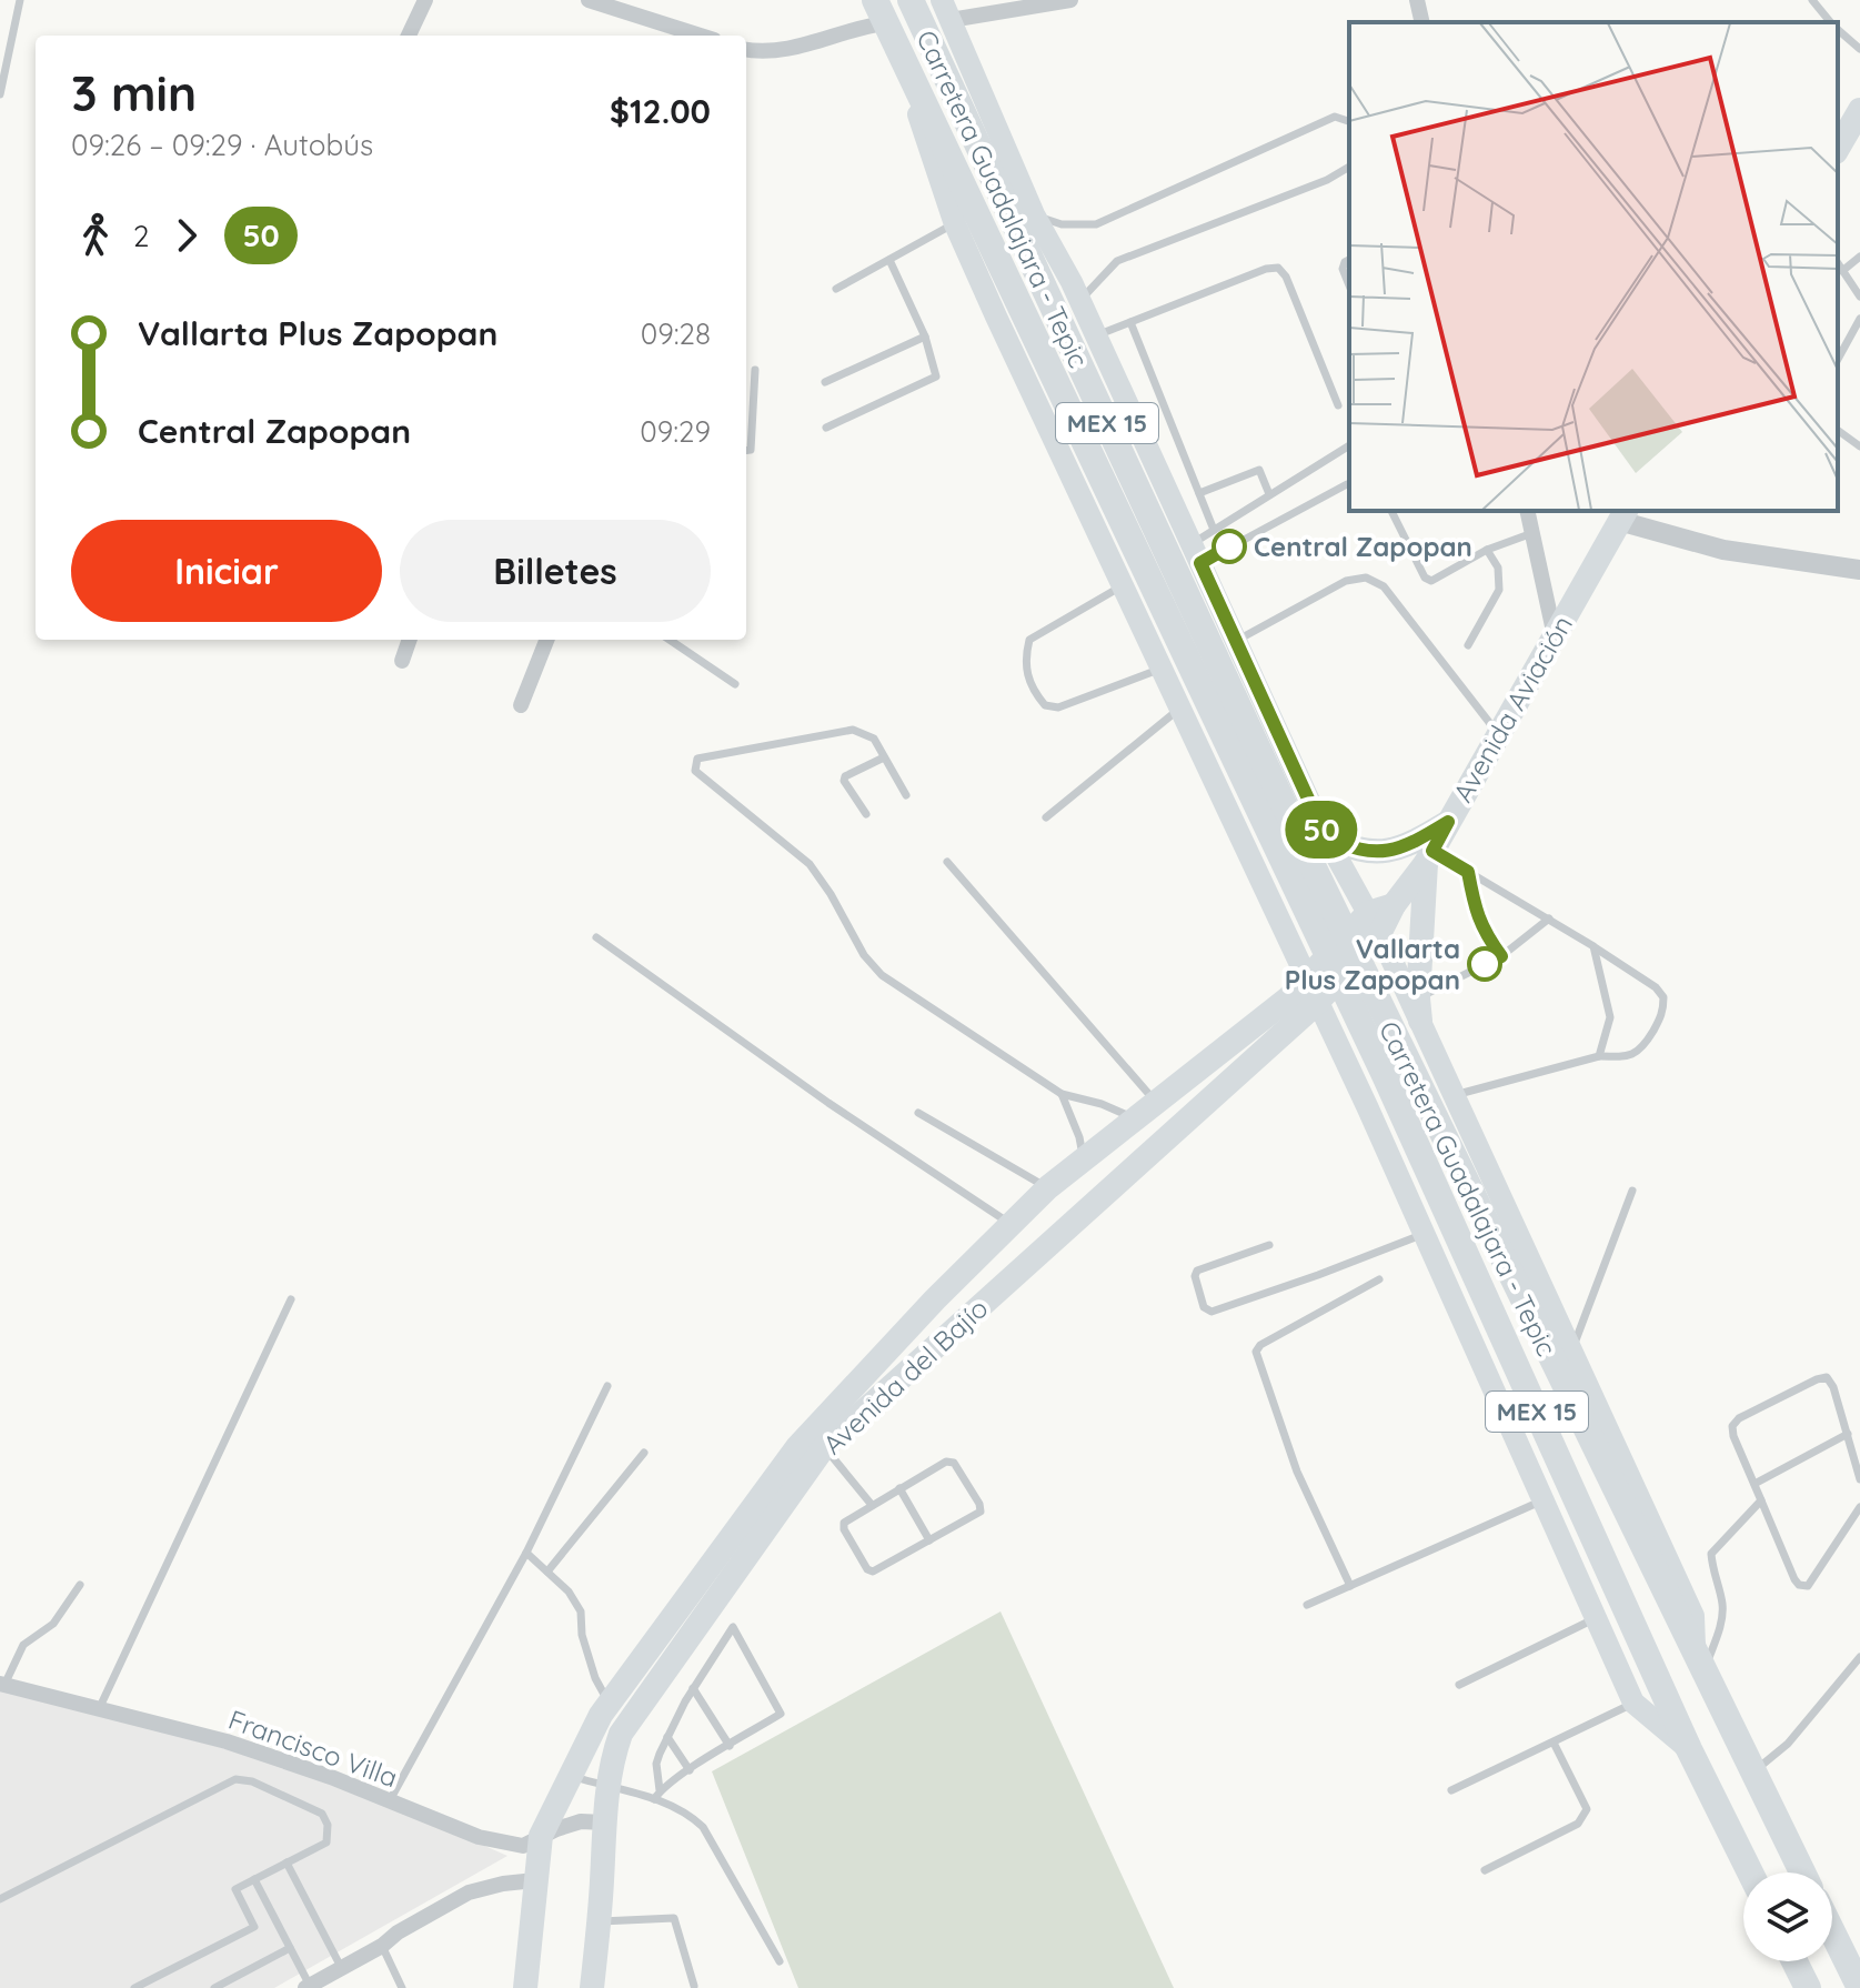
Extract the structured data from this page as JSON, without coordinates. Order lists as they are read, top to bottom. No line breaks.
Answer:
{"streets":{"highway":["Carretera Guadalajara - Tepic","MEX 15"],"main road":["Avenida Aviación","Avenida del Bajío"],"street":["Francisco Villa"]},"crossings":[["Carretera Guadalajara - Tepic","Avenida Aviación"],["Avenida Aviación","Avenida del Bajío"],["Avenida del Bajío","Francisco Villa"]],"places":["Central Zapopan","Vallarta Plus Zapopan"],"lines":["bus line 50"],"page":{"on_map":"50","heading":["3 min","09:26 – 09:29 · Autobús","$12.00"],"legs":["2","50"],"list":[{"name":"Vallarta Plus Zapopan","value":"09:28"},{"name":"Central Zapopan","value":"09:29"}],"buttons":["Iniciar","Billetes"]}}
